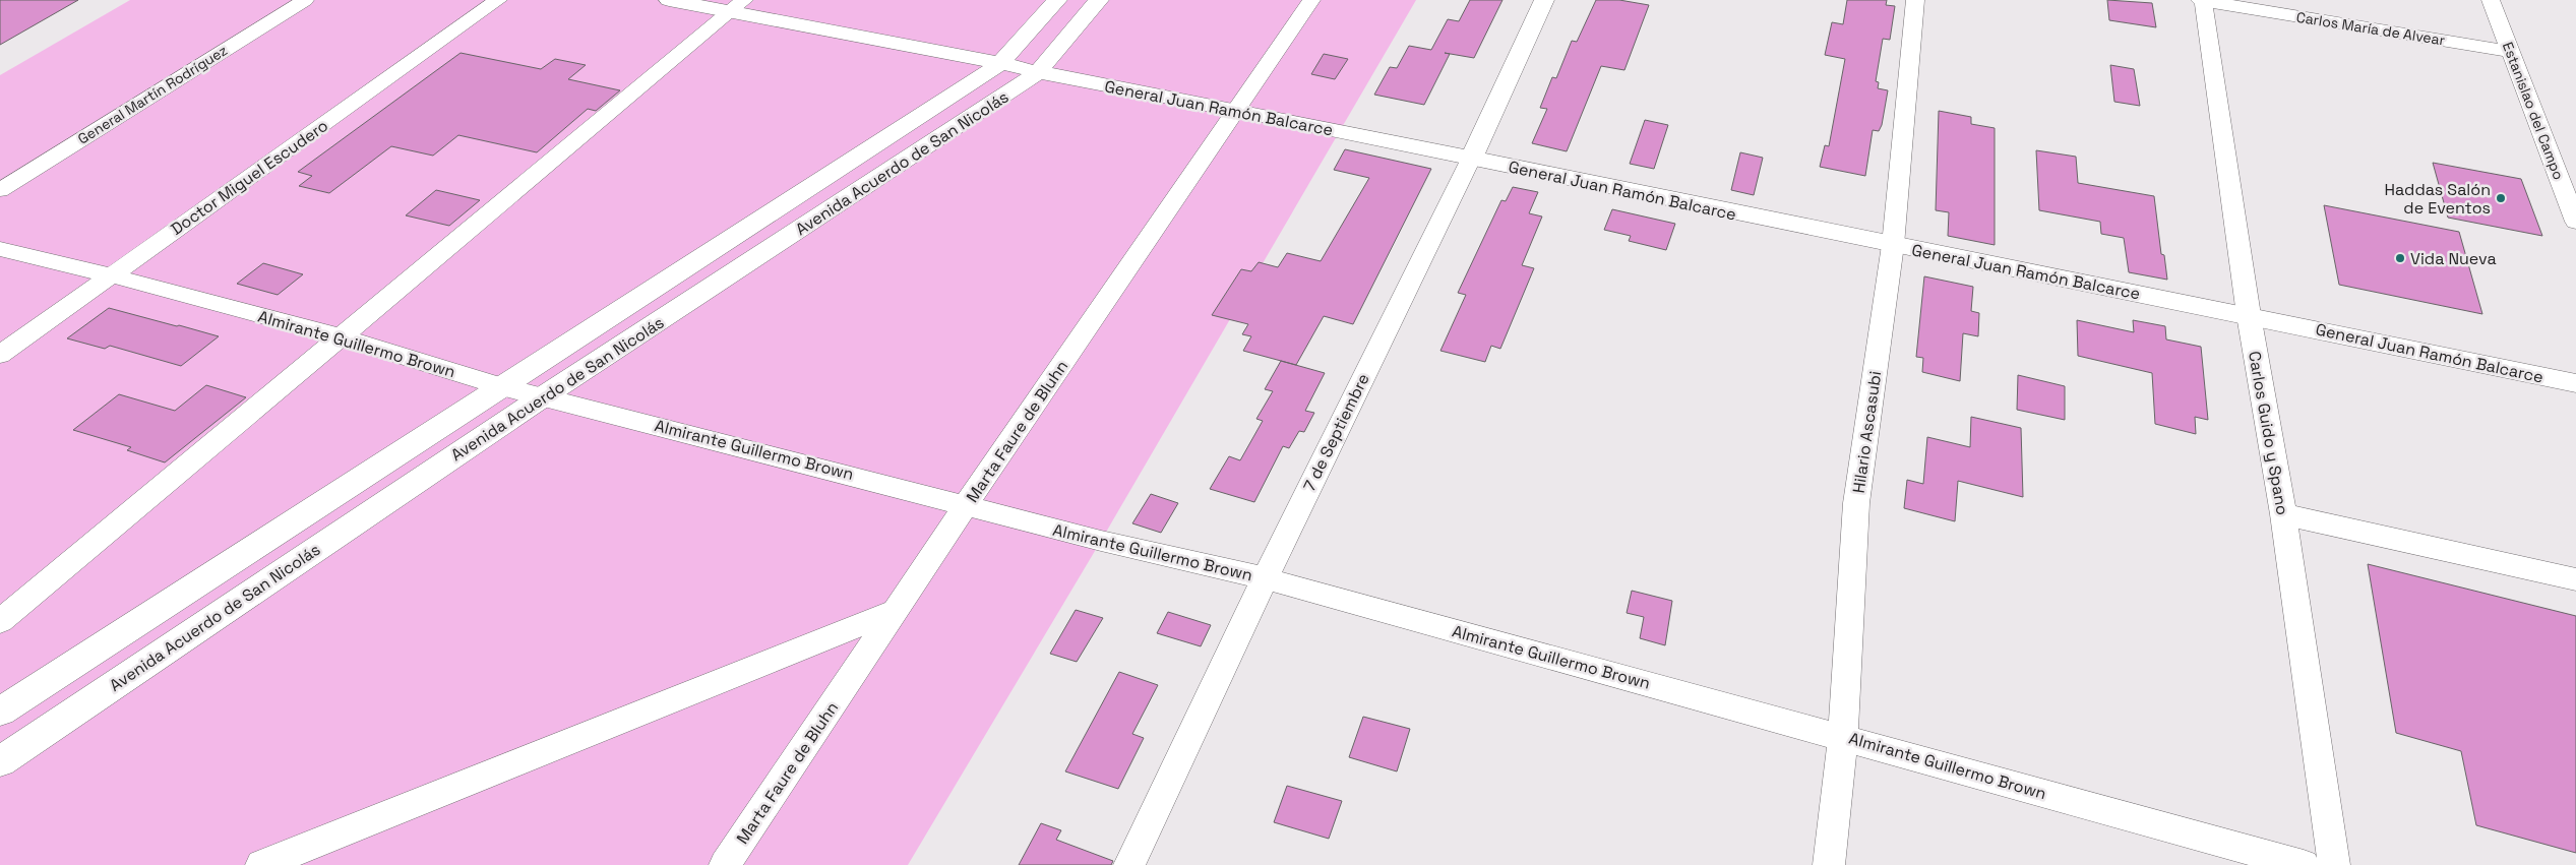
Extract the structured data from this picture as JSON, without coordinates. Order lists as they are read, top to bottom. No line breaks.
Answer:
{"streets":{"street":["Carlos María de Alvear","General Martín Rodríguez","General Juan Ramón Balcarce","Estanislao del Campo","Avenida Acuerdo de San Nicolás","Doctor Miguel Escudero","Almirante Guillermo Brown","Marta Faure de Bluhn","7 de Septiembre","Hilario Ascasubi","Carlos Guido y Spano"]},"crossings":[["Carlos María de Alvear","Estanislao del Campo"],["Carlos María de Alvear","Carlos Guido y Spano"],["General Juan Ramón Balcarce","Avenida Acuerdo de San Nicolás"],["General Juan Ramón Balcarce","Marta Faure de Bluhn"],["General Juan Ramón Balcarce","7 de Septiembre"],["General Juan Ramón Balcarce","Hilario Ascasubi"],["General Juan Ramón Balcarce","Carlos Guido y Spano"],["Avenida Acuerdo de San Nicolás","Almirante Guillermo Brown"],["Doctor Miguel Escudero","Almirante Guillermo Brown"],["Almirante Guillermo Brown","Marta Faure de Bluhn"],["Almirante Guillermo Brown","7 de Septiembre"],["Almirante Guillermo Brown","Hilario Ascasubi"]],"places":["Haddas Salón de Eventos","Vida Nueva"]}
